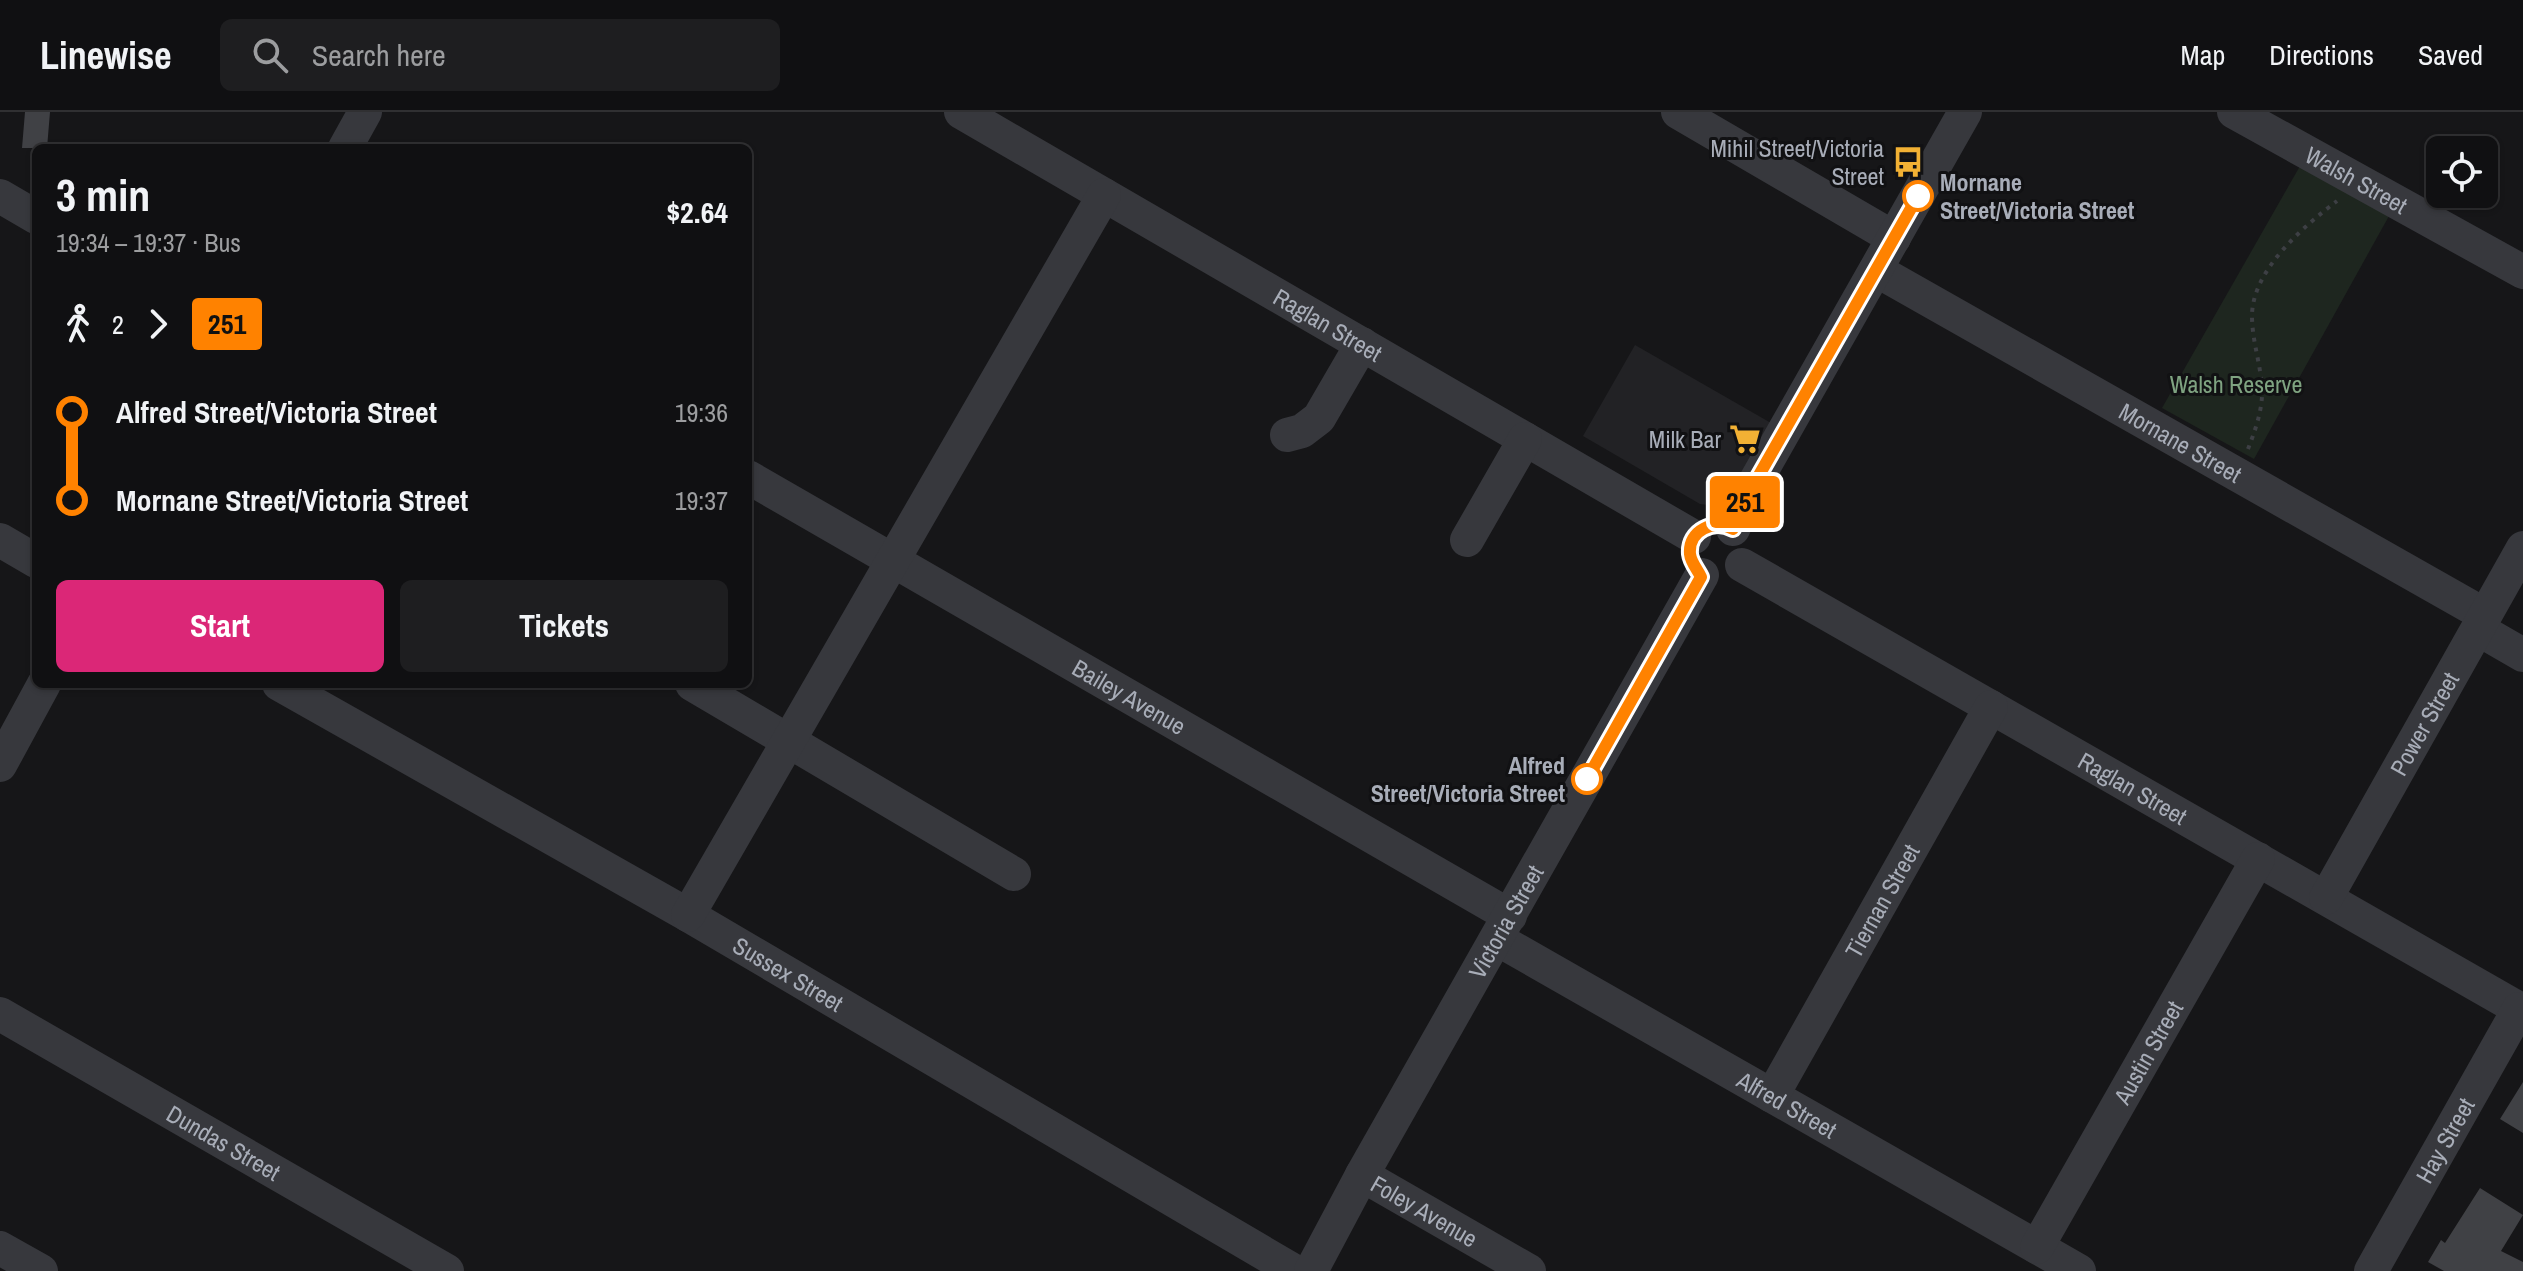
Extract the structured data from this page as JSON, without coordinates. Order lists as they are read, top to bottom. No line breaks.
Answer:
{"streets":{"street":["Walsh Street","Raglan Street","Mornane Street","Bailey Avenue","Power Street","Tiernan Street","Victoria Street","Sussex Street","Austin Street","Alfred Street","Hay Street","Dundas Street","Foley Avenue"]},"crossings":[["Raglan Street","Power Street"],["Raglan Street","Tiernan Street"],["Raglan Street","Victoria Street"],["Raglan Street","Austin Street"],["Raglan Street","Hay Street"],["Mornane Street","Power Street"],["Bailey Avenue","Victoria Street"],["Bailey Avenue","Alfred Street"],["Tiernan Street","Alfred Street"],["Victoria Street","Alfred Street"],["Victoria Street","Foley Avenue"],["Austin Street","Alfred Street"]],"parks":["Walsh Reserve"],"places":{"bus stop":["Mihil Street/Victoria Street"],"other":["Mornane Street/Victoria Street","Alfred Street/Victoria Street"],"supermarket":["Milk Bar"]},"lines":["bus line 251"],"page":{"header":"Linewise","search":"Search here","nav":["Map","Directions","Saved"],"on_map":"251","heading":["3 min","19:34 – 19:37 · Bus","$2.64"],"legs":["2","251"],"list":[{"name":"Alfred Street/Victoria Street","value":"19:36"},{"name":"Mornane Street/Victoria Street","value":"19:37"}],"buttons":["Start","Tickets"]}}
